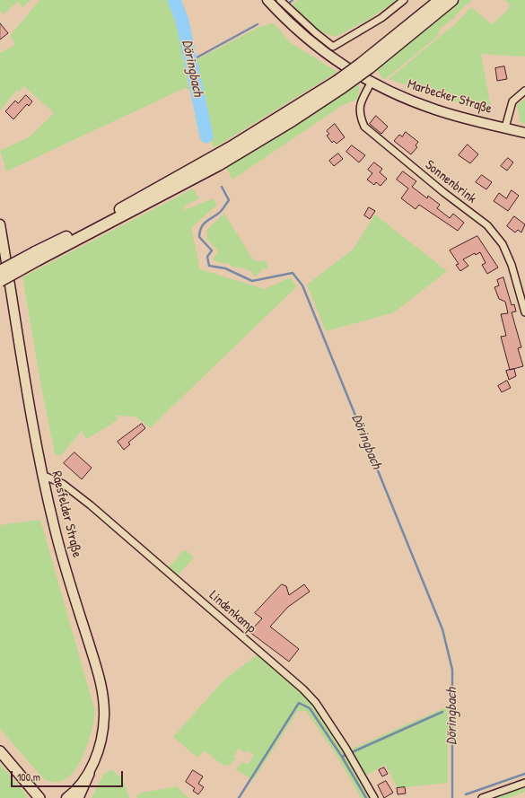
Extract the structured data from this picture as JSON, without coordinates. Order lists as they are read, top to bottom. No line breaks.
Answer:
{"streets":{"main road":["Marbecker Straße","Raesfelder Straße"],"street":["Sonnenbrink","Lindenkamp"]},"crossings":[["Marbecker Straße","Sonnenbrink"],["Raesfelder Straße","Lindenkamp"]],"water":["Döringbach"],"scale_bar":"100 m"}
